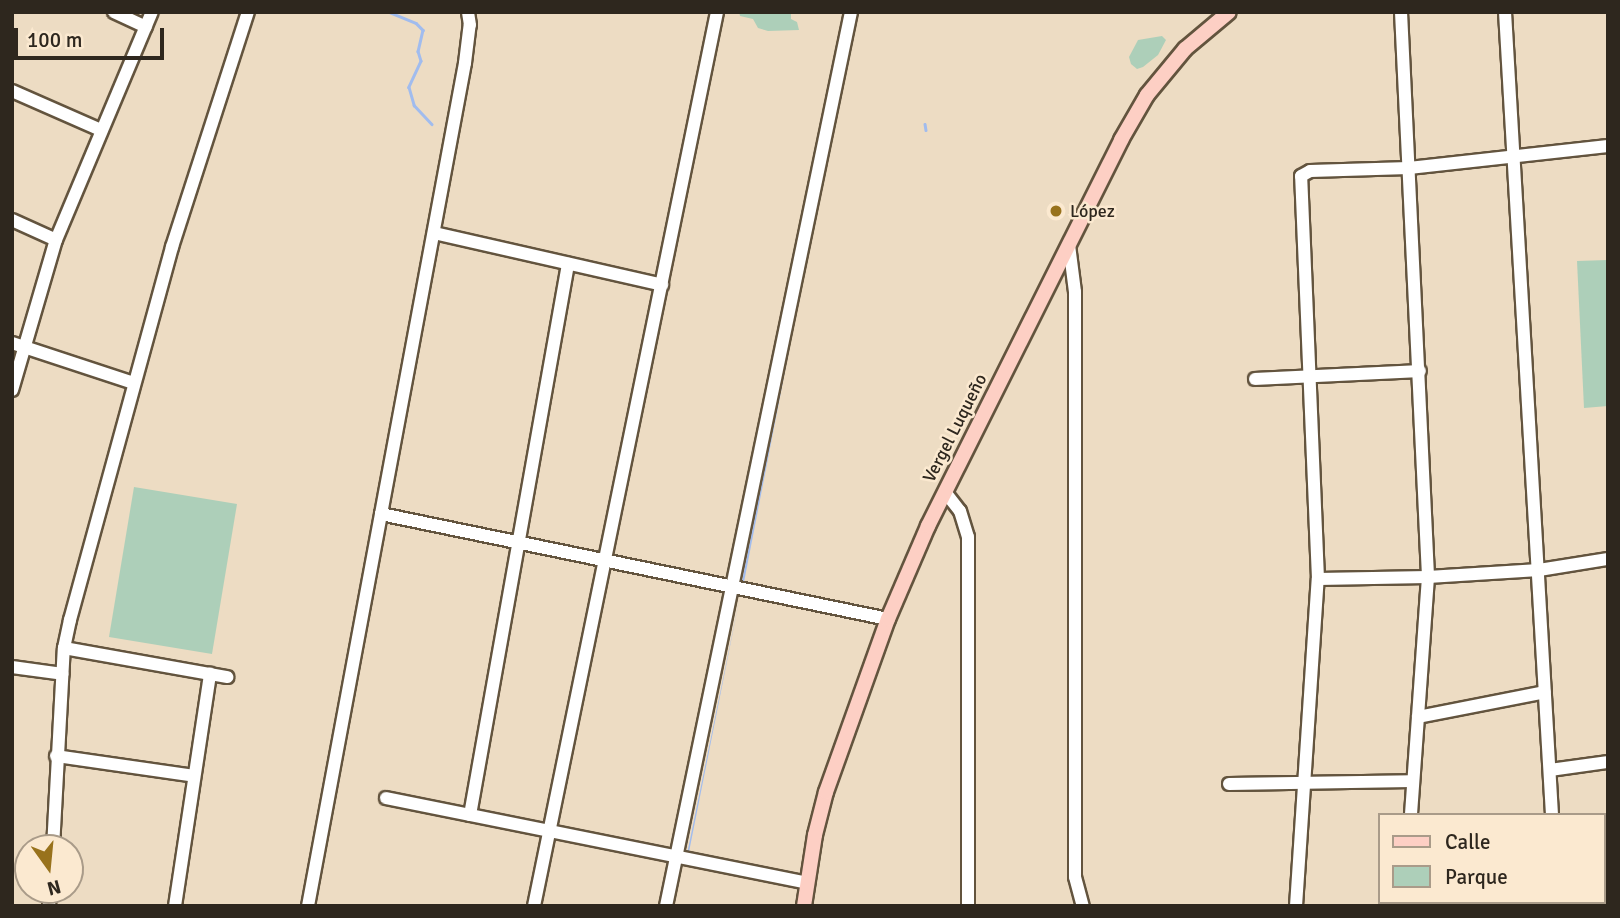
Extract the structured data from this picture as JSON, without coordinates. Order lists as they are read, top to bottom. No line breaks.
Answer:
{"streets":{"main road":["Vergel Luqueño"]},"places":["López"],"legend":["Calle","Parque"],"scale_bar":"100 m","north":"bottom"}
